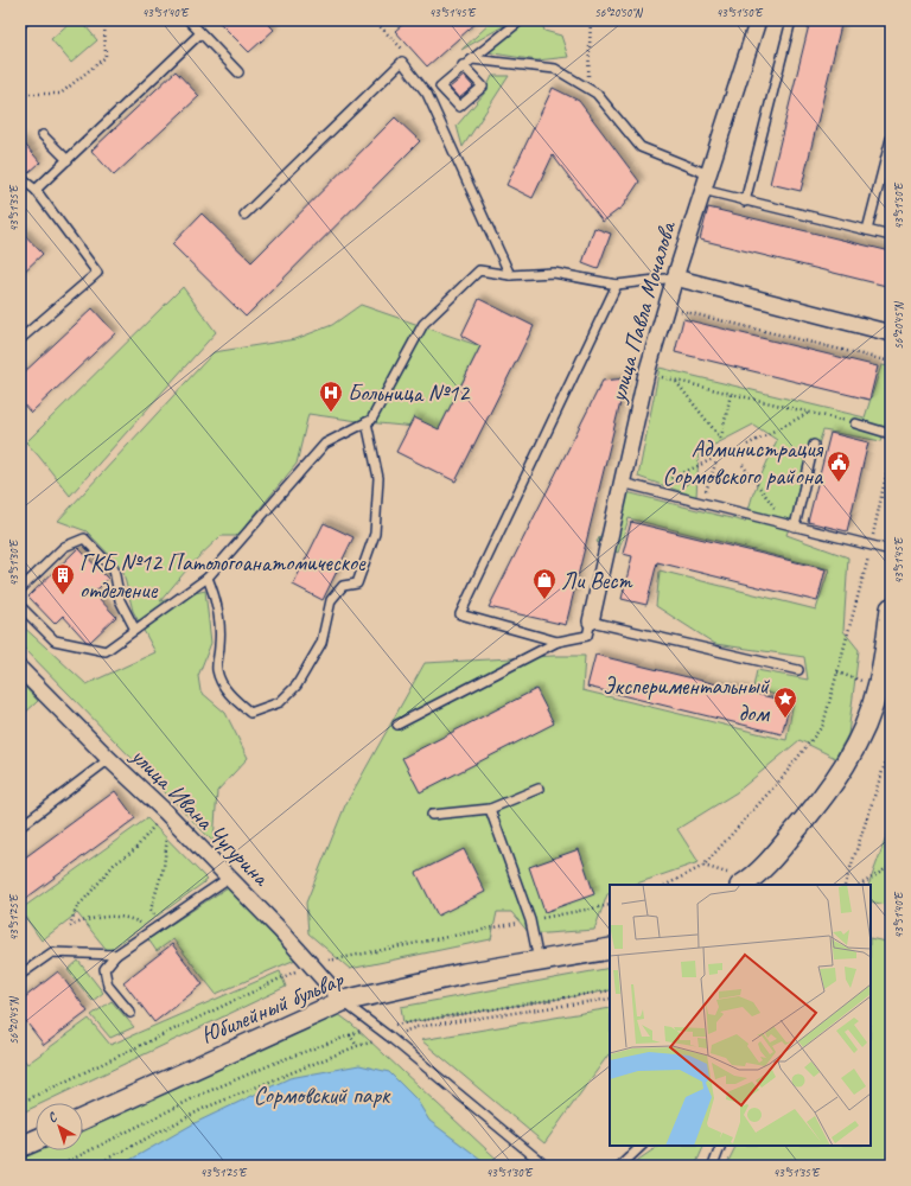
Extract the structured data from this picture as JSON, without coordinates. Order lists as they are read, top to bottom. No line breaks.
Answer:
{"streets":{"street":["улица Павла Мочалова","улица Ивана Чугурина","Юбилейный бульвар"]},"crossings":[["улица Ивана Чугурина","Юбилейный бульвар"]],"parks":["Сормовский парк"],"places":{"hospital":["Больница №12"],"public building":["Администрация Сормовского района"],"building":["ГКБ №12 Патологоанатомическое отделение"],"shop":["Ли Вест"],"place":["Экспериментальный дом"]},"north":"top left","coordinates":["43°51'40\"E","43°51'45\"E","56°20'50\"N","43°51'50\"E","43°51'35\"E","56°20'45\"N","43°51'30\"E","43°51'25\"E"]}
